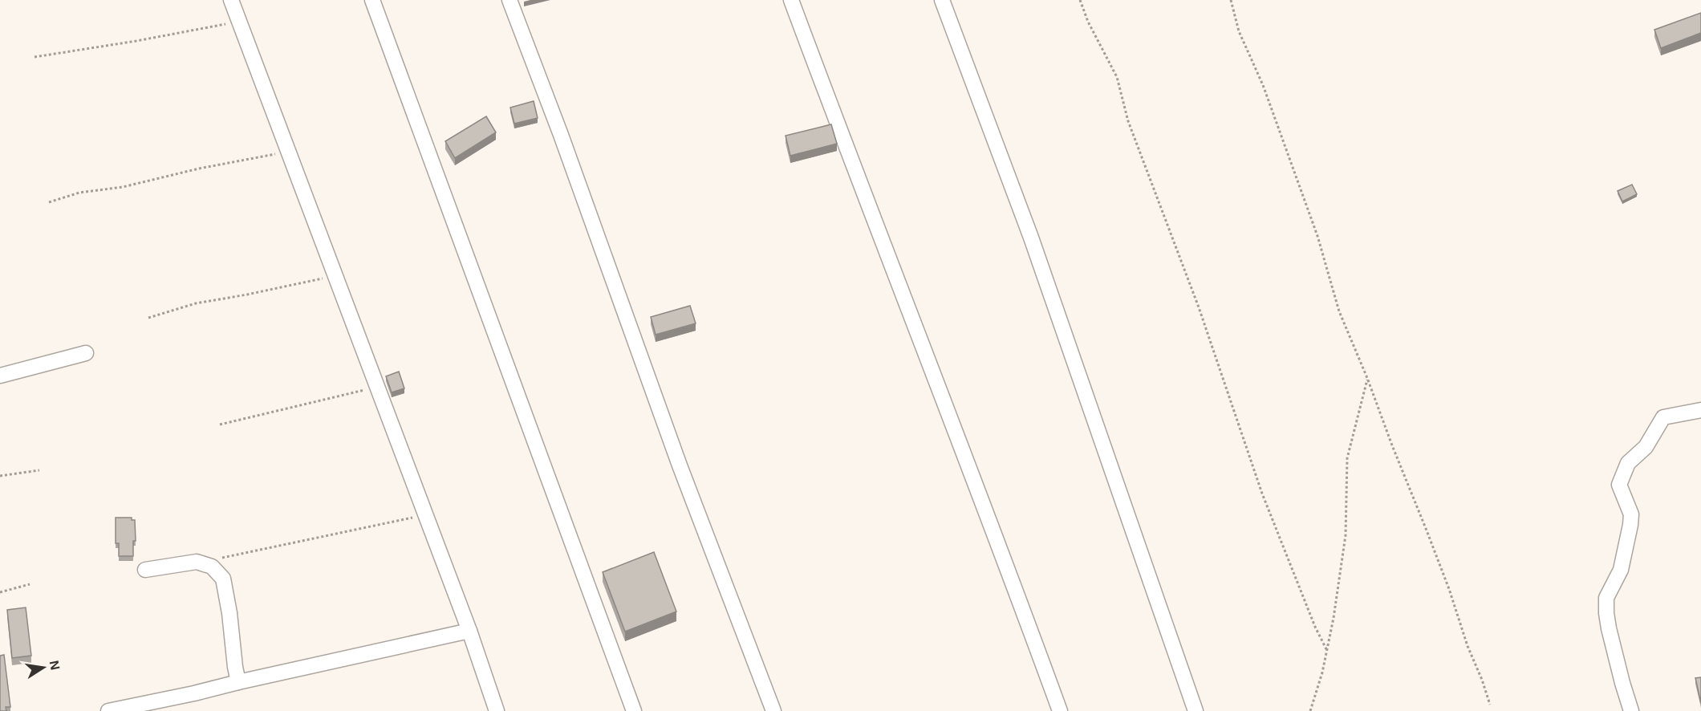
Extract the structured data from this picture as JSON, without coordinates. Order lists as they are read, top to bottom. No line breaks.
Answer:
{"north":"right"}
